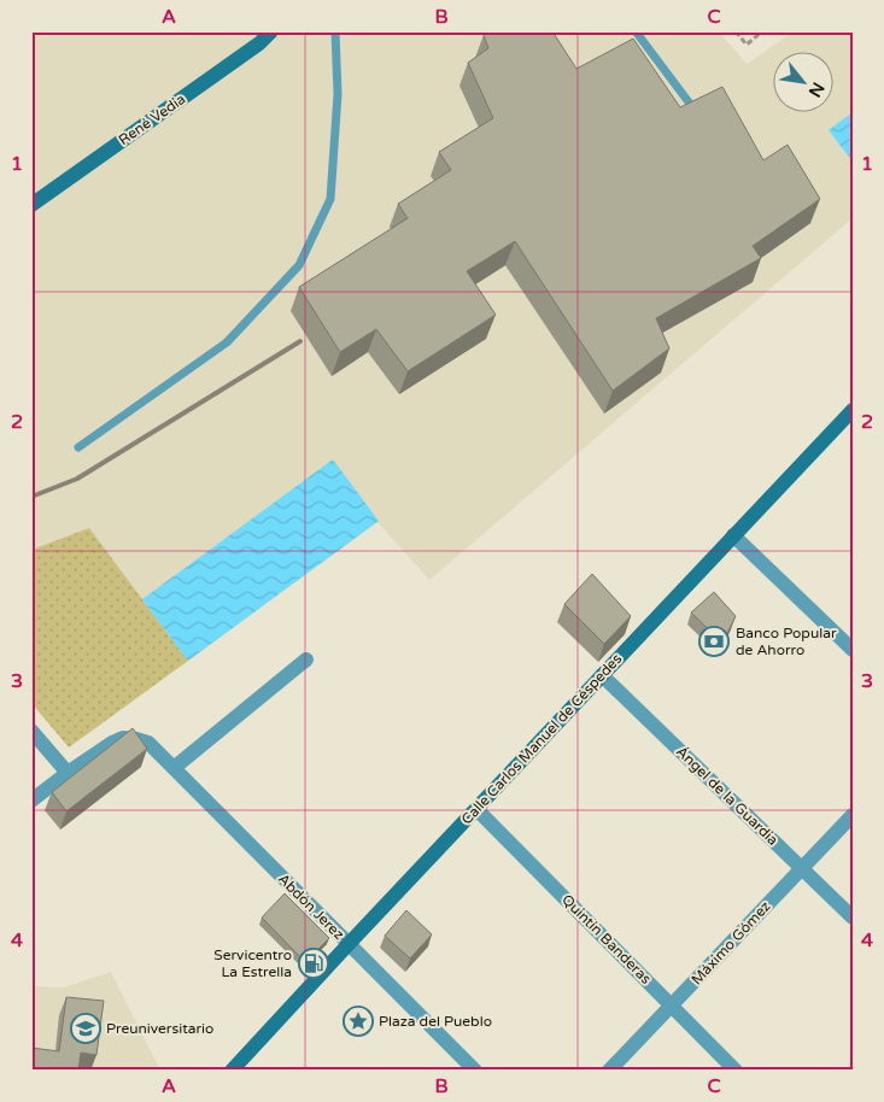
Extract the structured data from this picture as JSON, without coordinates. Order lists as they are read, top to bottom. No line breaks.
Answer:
{"streets":{"main road":["René Vedia","Calle Carlos Manuel de Céspedes"],"street":["Ángel de la Guardia","Abdón Jerez","Quintín Banderas","Máximo Gómez"]},"crossings":[["Calle Carlos Manuel de Céspedes","Ángel de la Guardia"],["Calle Carlos Manuel de Céspedes","Abdón Jerez"],["Calle Carlos Manuel de Céspedes","Quintín Banderas"],["Ángel de la Guardia","Máximo Gómez"],["Quintín Banderas","Máximo Gómez"]],"places":{"bank":["Banco Popular de Ahorro"],"fuel station":["Servicentro La Estrella"],"place":["Plaza del Pueblo"],"school or university":["Preuniversitario"]},"north":"bottom right","grid":{"columns":["A","B","C"],"rows":["1","2","3","4"]}}
